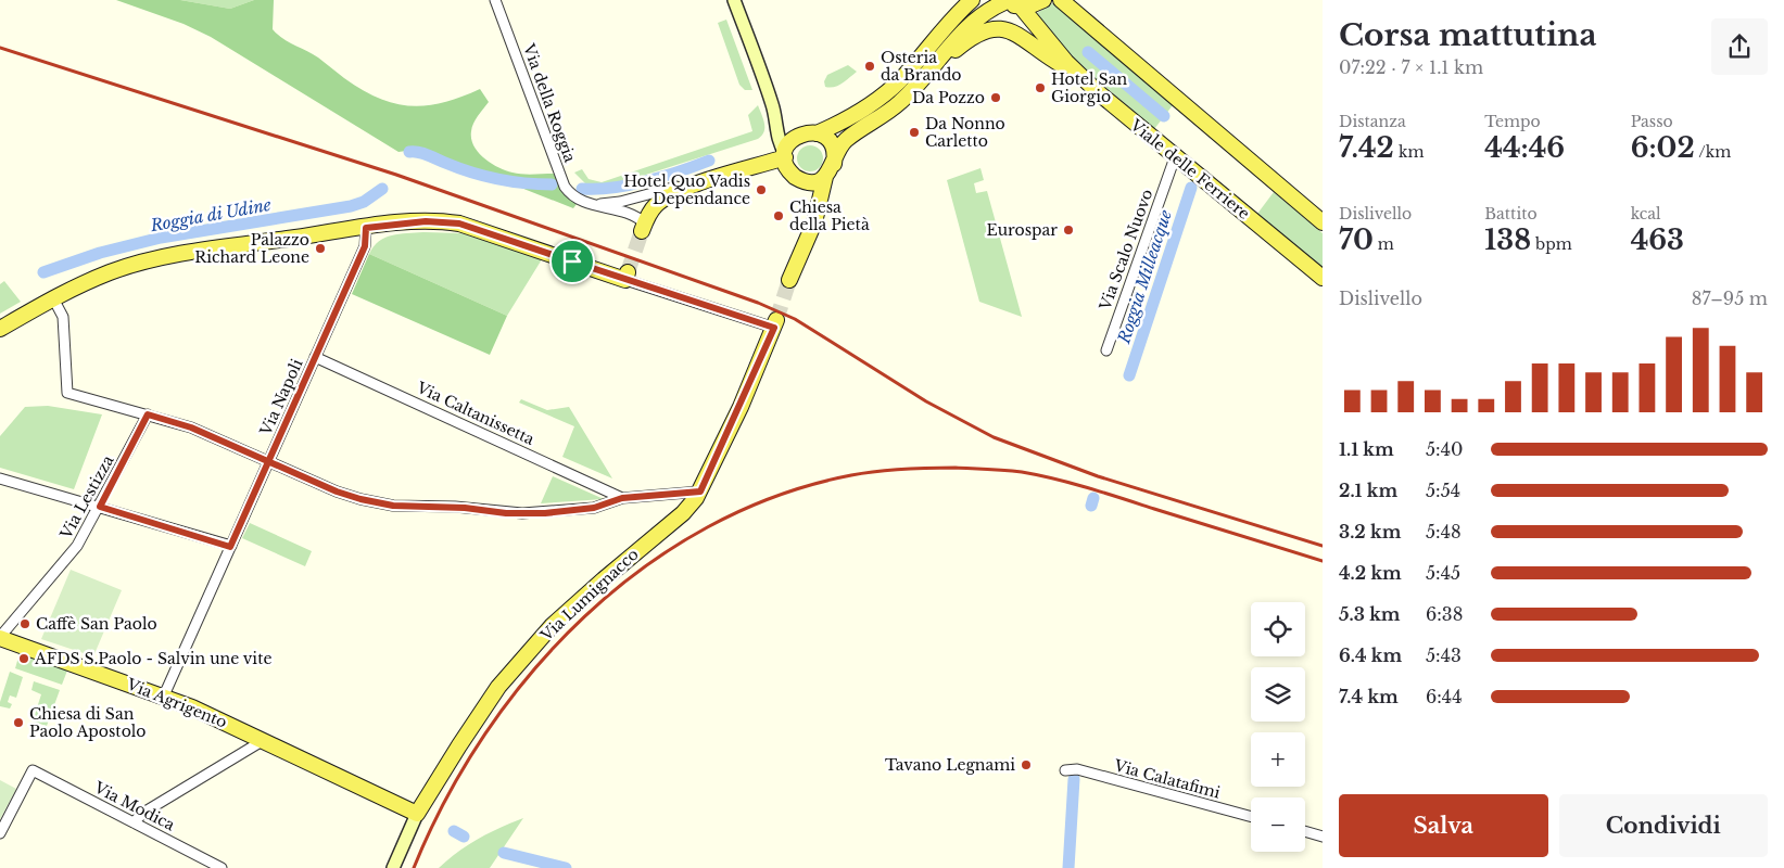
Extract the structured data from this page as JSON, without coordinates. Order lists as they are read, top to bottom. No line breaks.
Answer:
{"streets":{"main road":["Viale delle Ferriere","Via Lumignacco","Via Agrigento"],"street":["Via della Roggia","Via Scalo Nuovo","Via Napoli","Via Caltanissetta","Via Lestizza","Via Calatafimi","Via Modica"]},"crossings":[["Viale delle Ferriere","Via Scalo Nuovo"],["Via Napoli","Via Caltanissetta"],["Via Napoli","Via Agrigento"],["Via Lestizza","Via Agrigento"],["Via Lumignacco","Via Agrigento"]],"water":["Roggia di Udine","Roggia Milleacque"],"places":["Osteria da Brando","Hotel San Giorgio","Da Pozzo","Da Nonno Carletto","Hotel Quo Vadis Dependance","Chiesa della Pietà","Eurospar","Palazzo Richard Leone","Caffè San Paolo","AFDS S.Paolo - Salvin une vite","Chiesa di San Paolo Apostolo","Tavano Legnami"],"page":{"heading":["Corsa mattutina","07:22 · 7 × 1.1 km"],"stats":[["Distanza","7.42 km"],["Tempo","44:46"],["Passo","6:02 /km"],["Dislivello","70 m"],["Battito","138 bpm"],["kcal","463"]],"chart":["Dislivello","87–95 m"],"list":[{"name":"1.1 km","note":"5:40"},{"name":"2.1 km","note":"5:54"},{"name":"3.2 km","note":"5:48"},{"name":"4.2 km","note":"5:45"},{"name":"5.3 km","note":"6:38"},{"name":"6.4 km","note":"5:43"},{"name":"7.4 km","note":"6:44"}],"map_buttons":["+","−"],"buttons":["Salva","Condividi"]}}
